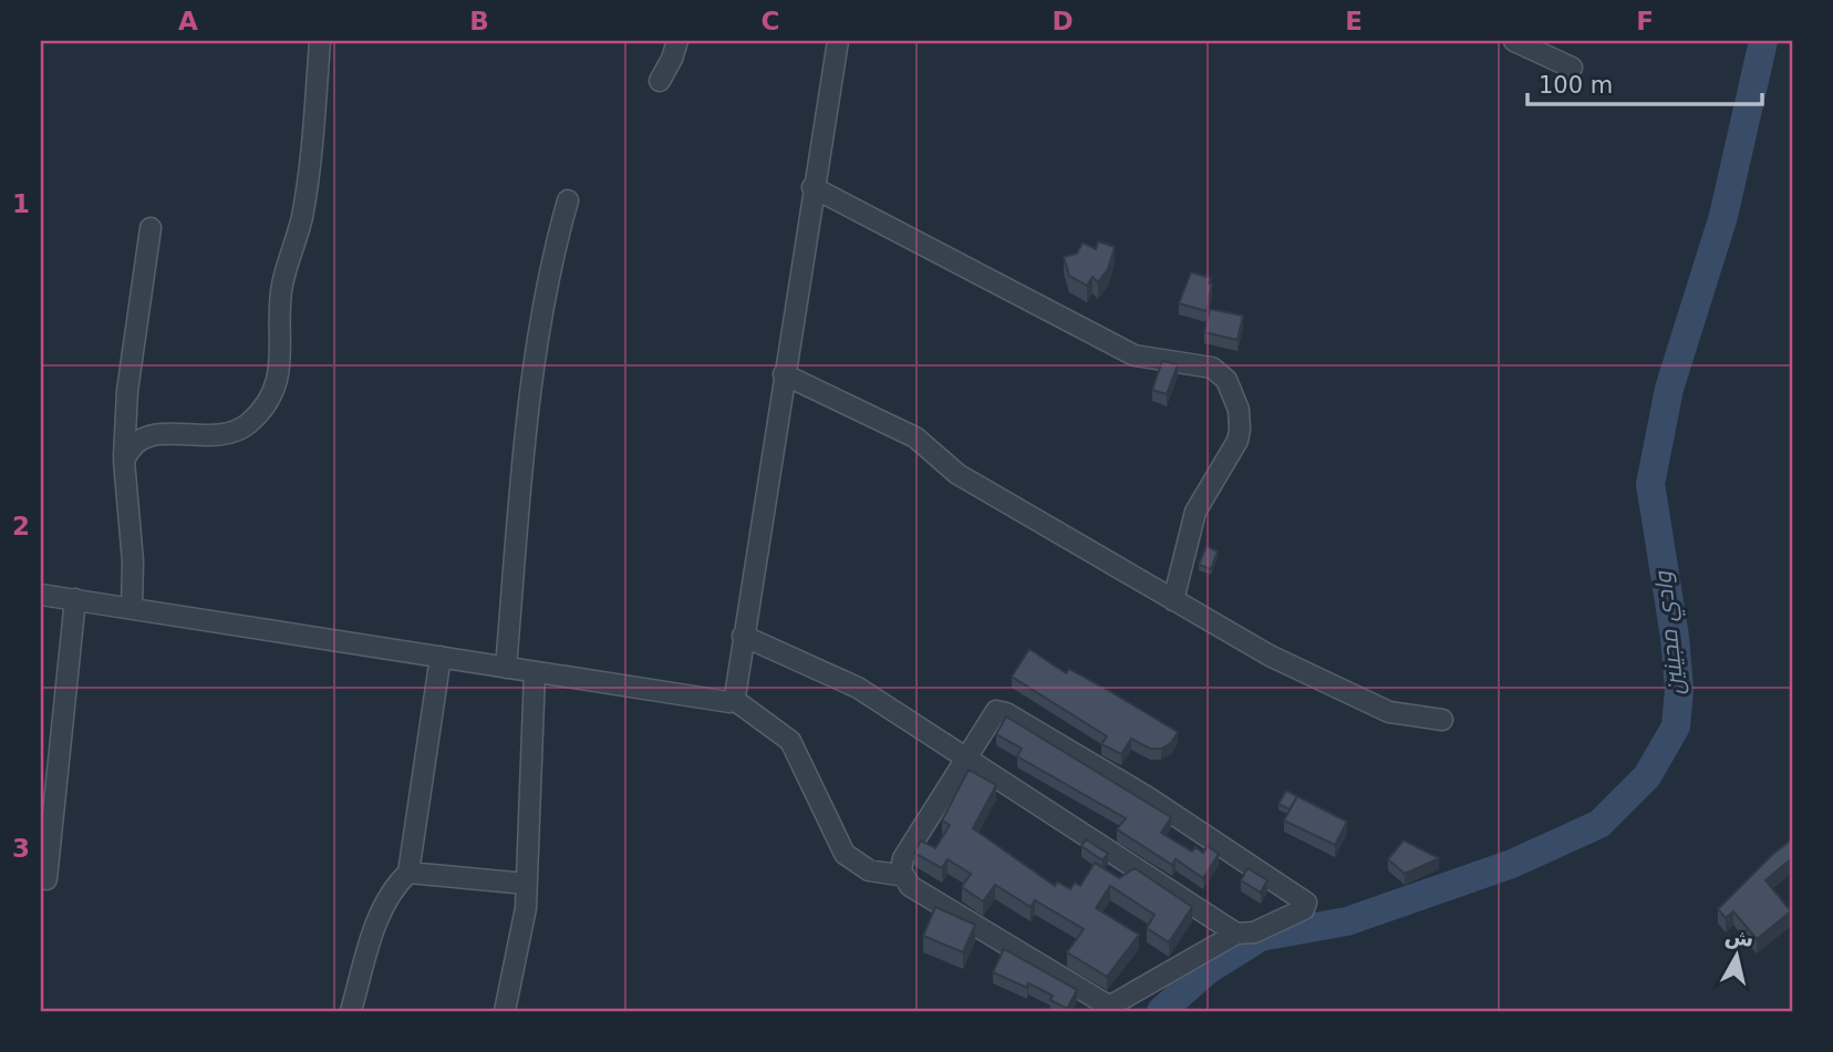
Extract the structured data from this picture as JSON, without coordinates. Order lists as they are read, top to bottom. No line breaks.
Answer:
{"water":["وادي مجينين"],"scale_bar":"100 m","north":"top","grid":{"columns":["A","B","C","D","E","F"],"rows":["1","2","3"]}}
